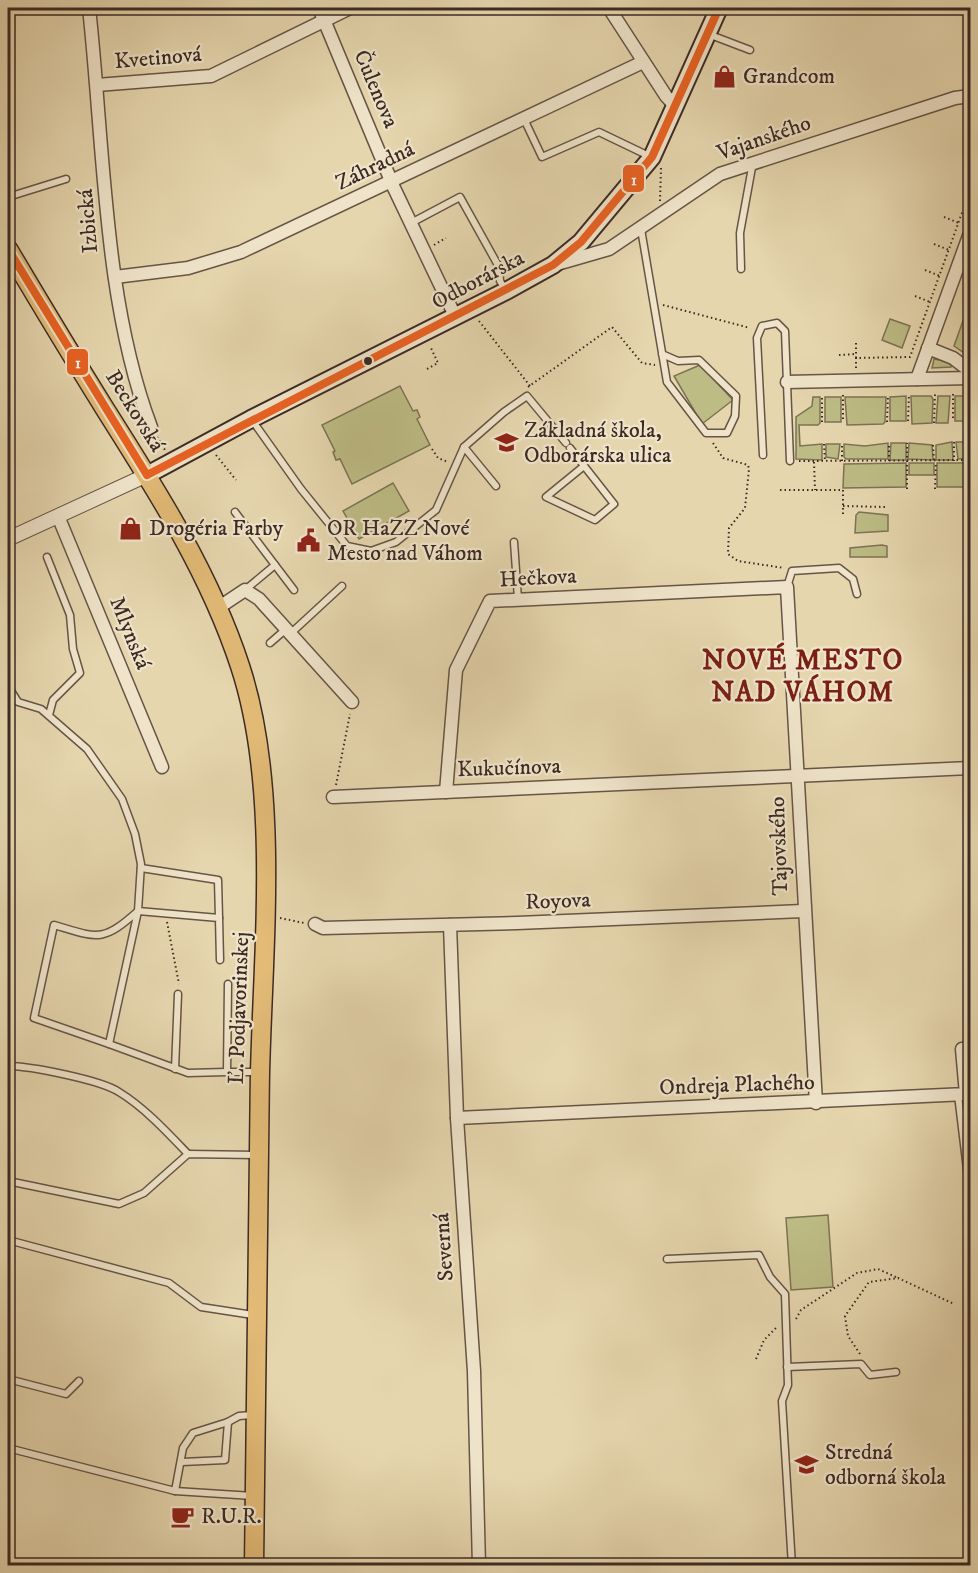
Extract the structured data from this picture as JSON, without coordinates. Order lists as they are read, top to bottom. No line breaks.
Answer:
{"streets":{"main road":["Odborárska","Beckovská","Ľ. Podjavorinskej"],"street":["Kvetinová","Čulenova","Vajanského","Záhradná","Izbická","Hečkova","Mlynská","Kukučínova","Tajovského","Royova","Ondreja Plachého","Severná"]},"crossings":[["Kvetinová","Čulenova"],["Kvetinová","Izbická"],["Čulenova","Záhradná"],["Čulenova","Odborárska"],["Vajanského","Odborárska"],["Záhradná","Izbická"],["Odborárska","Beckovská"],["Odborárska","Ľ. Podjavorinskej"],["Beckovská","Ľ. Podjavorinskej"],["Hečkova","Kukučínova"],["Hečkova","Tajovského"],["Kukučínova","Tajovského"],["Tajovského","Royova"],["Tajovského","Ondreja Plachého"],["Royova","Severná"],["Ondreja Plachého","Severná"]],"districts":["NOVÉ MESTO NAD VÁHOM"],"places":{"shop":["Grandcom","Drogéria Farby"],"school or university":["Základná škola, Odborárska ulica","Stredná odborná škola"],"public building":["OR HaZZ Nové Mesto nad Váhom"],"cafe":["R.U.R."]},"lines":["transit line 1"]}
